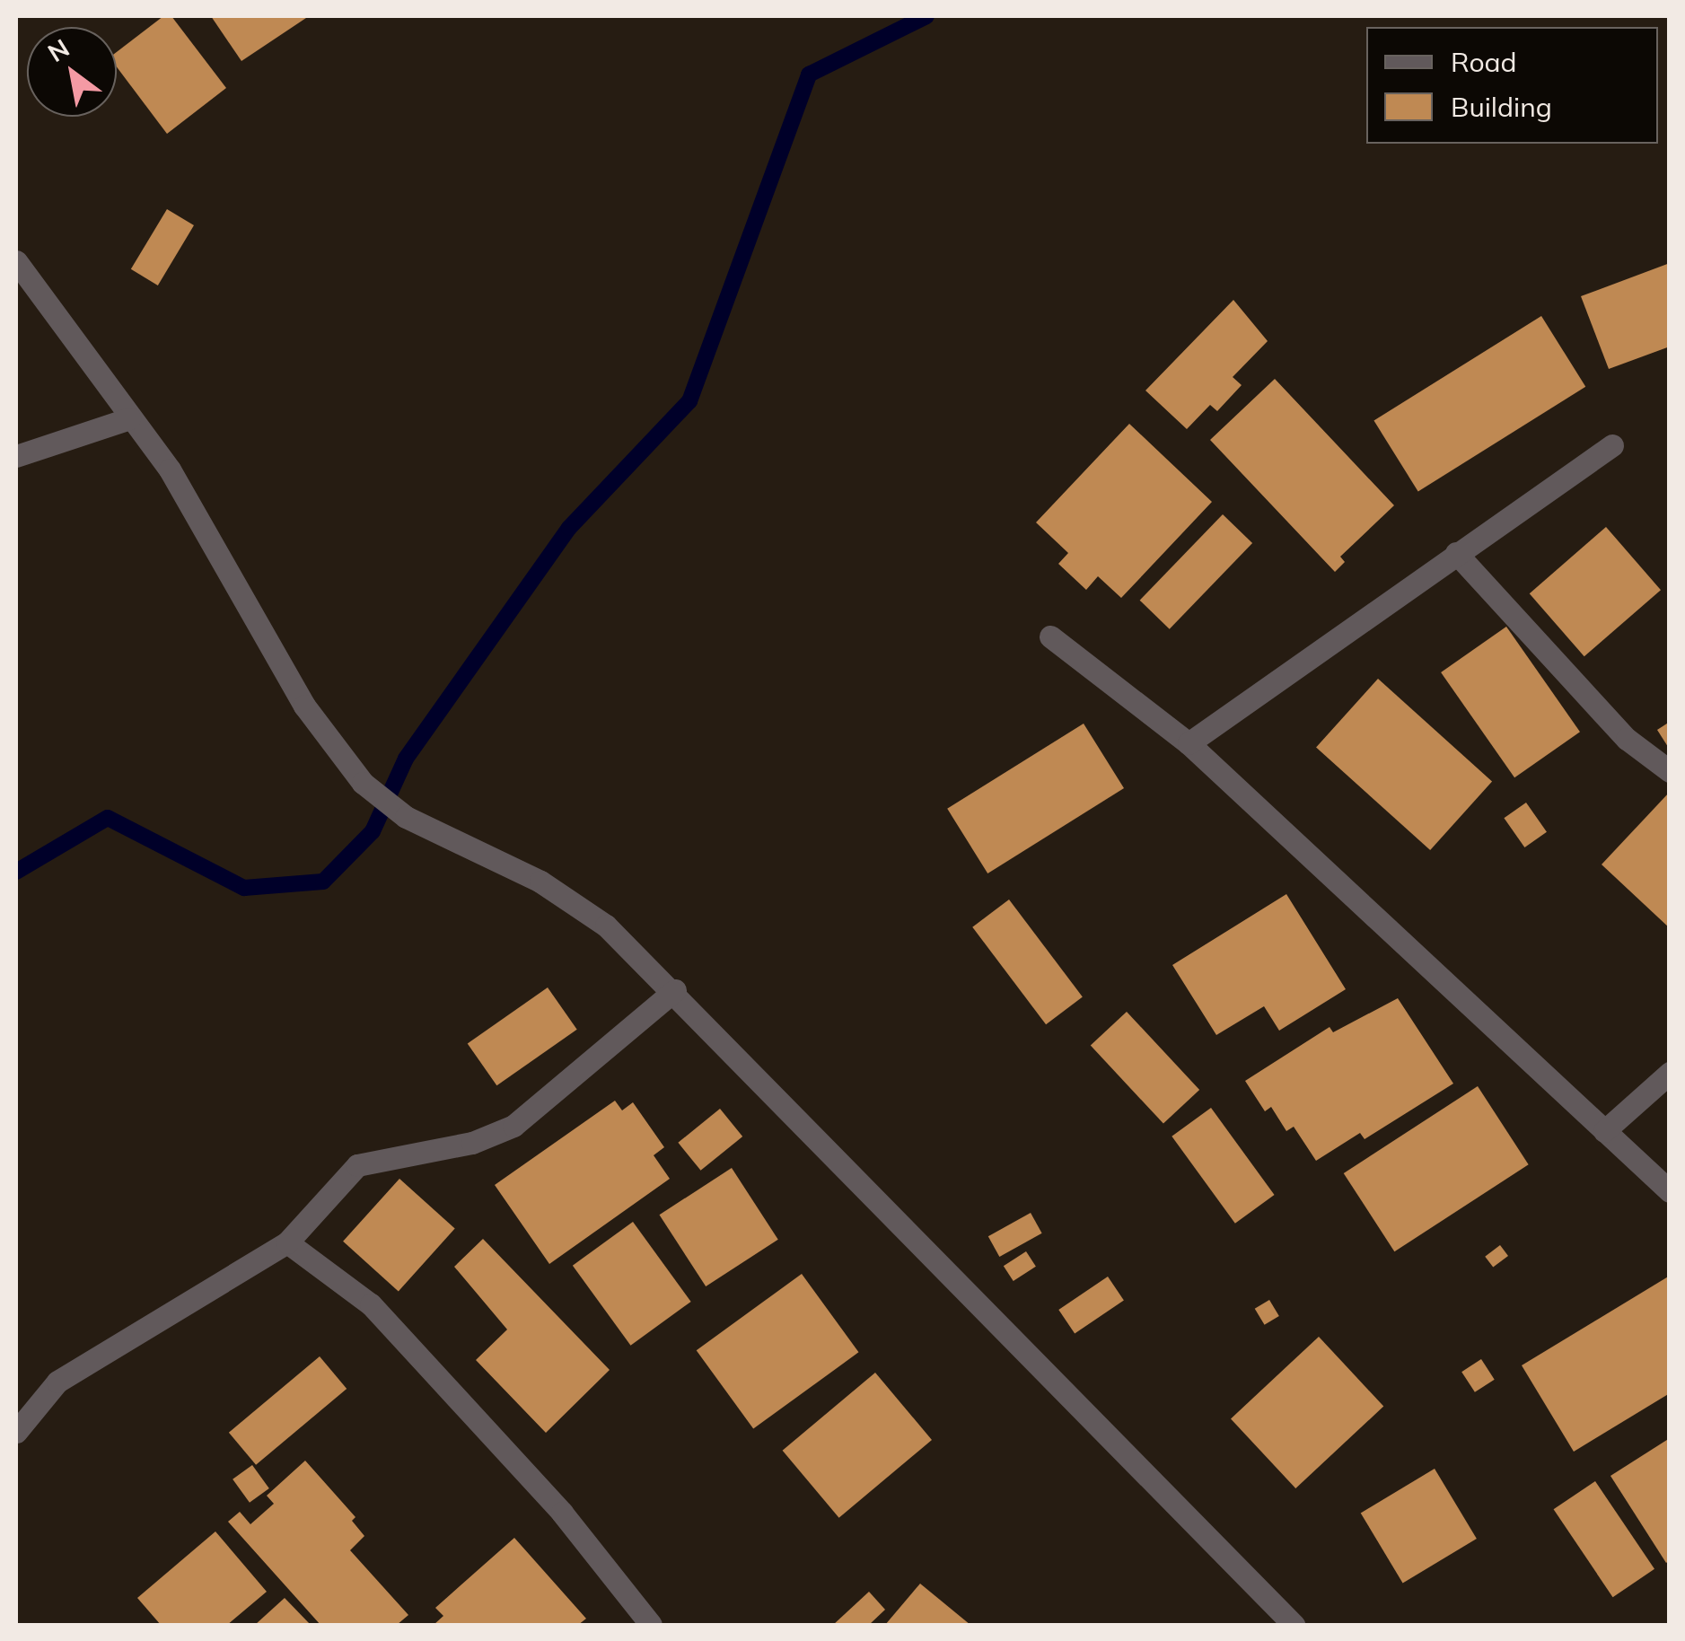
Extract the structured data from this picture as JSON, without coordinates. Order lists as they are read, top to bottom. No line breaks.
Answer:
{"legend":["Road","Building"],"north":"top left"}
